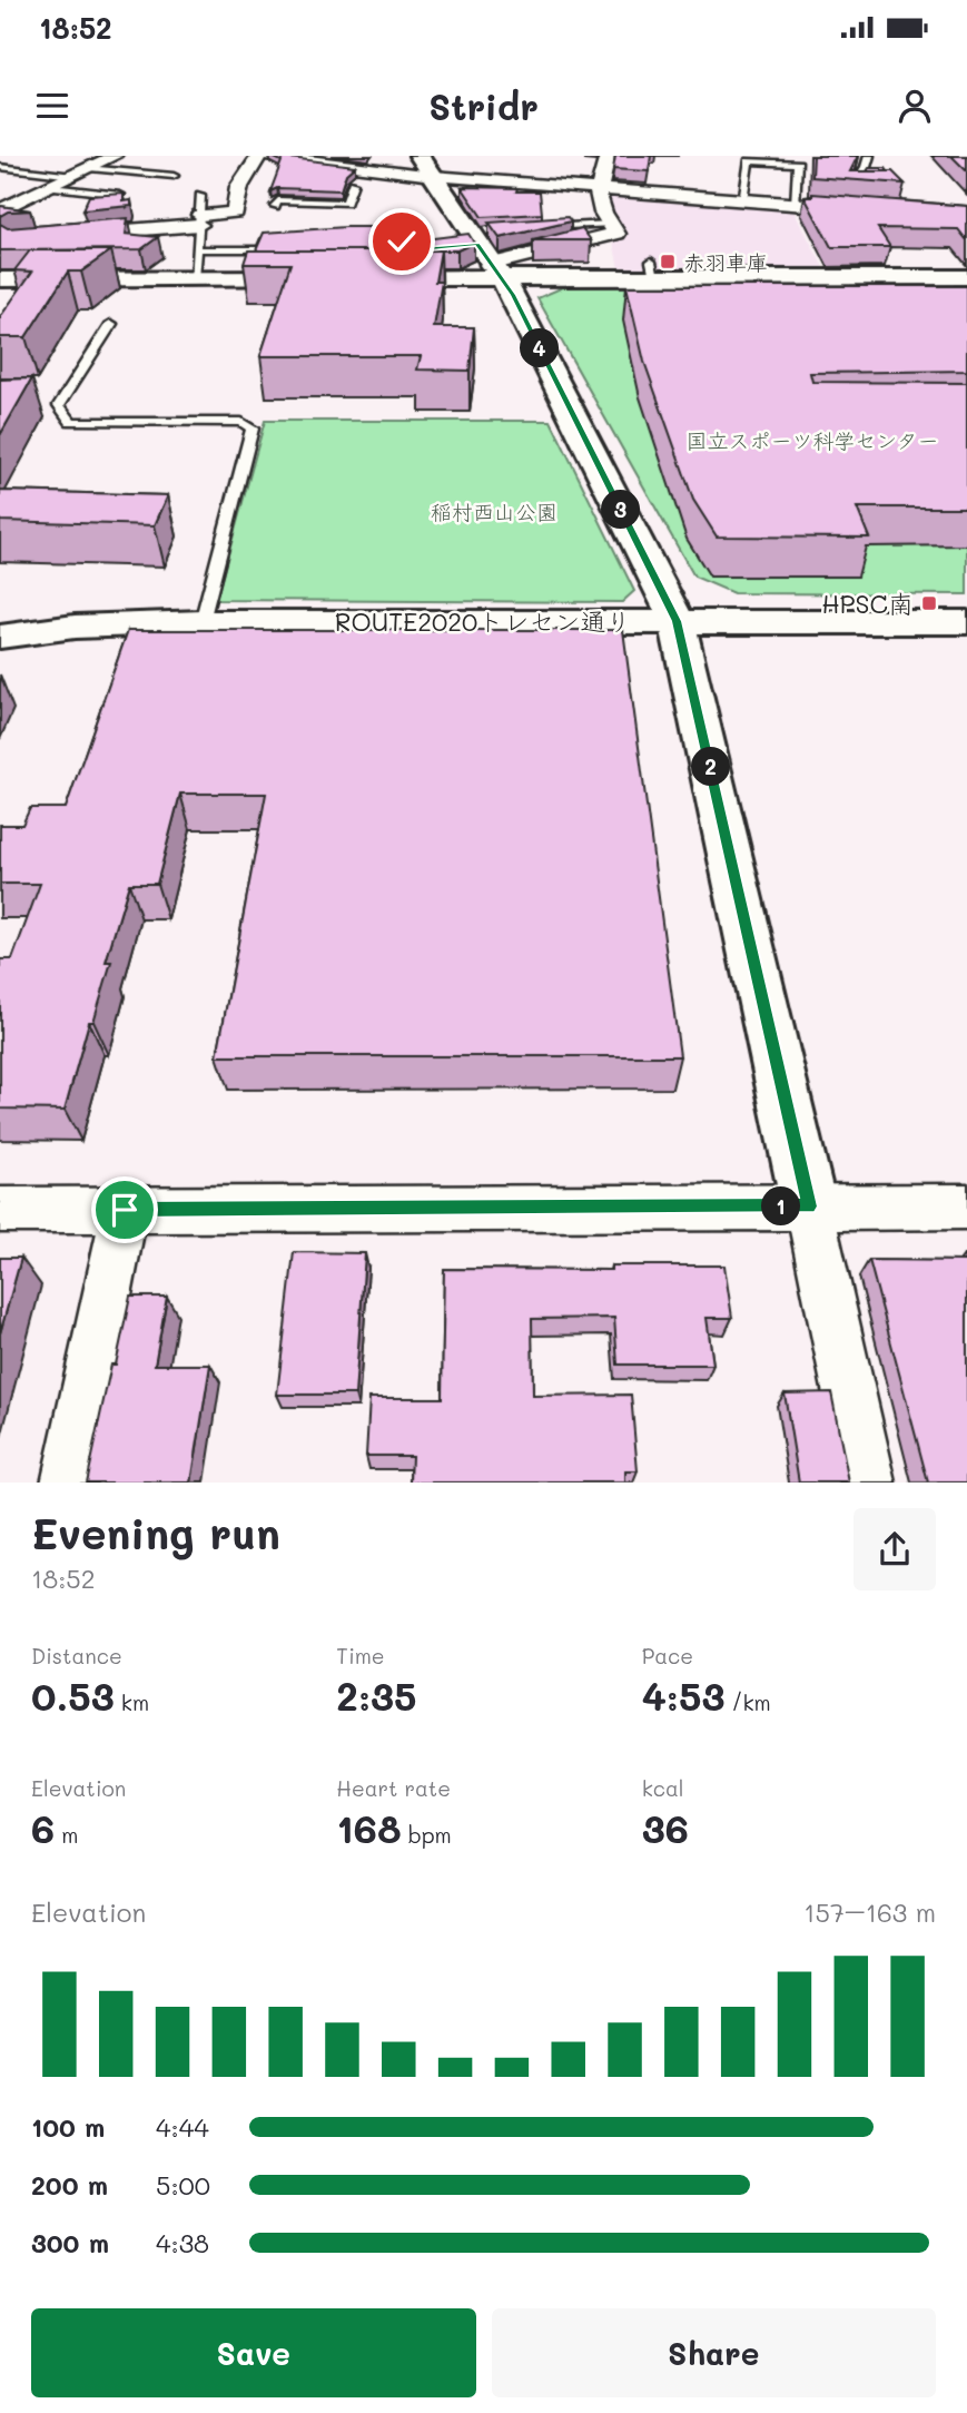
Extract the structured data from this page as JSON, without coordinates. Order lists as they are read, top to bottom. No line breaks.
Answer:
{"streets":{"street":["ROUTE2020トレセン通り"]},"parks":["国立スポーツ科学センター","稲村西山公園"],"places":{"transit":["赤羽車庫","HPSC南"]},"page":{"status":"18:52","header":"Stridr","pins":["4","3","2","1"],"heading":["Evening run","18:52"],"stats":[["Distance","0.53 km"],["Time","2:35"],["Pace","4:53 /km"],["Elevation","6 m"],["Heart rate","168 bpm"],["kcal","36"]],"chart":["Elevation","157–163 m"],"list":[{"name":"100 m","note":"4:44"},{"name":"200 m","note":"5:00"},{"name":"300 m","note":"4:38"}],"buttons":["Save","Share"]}}
